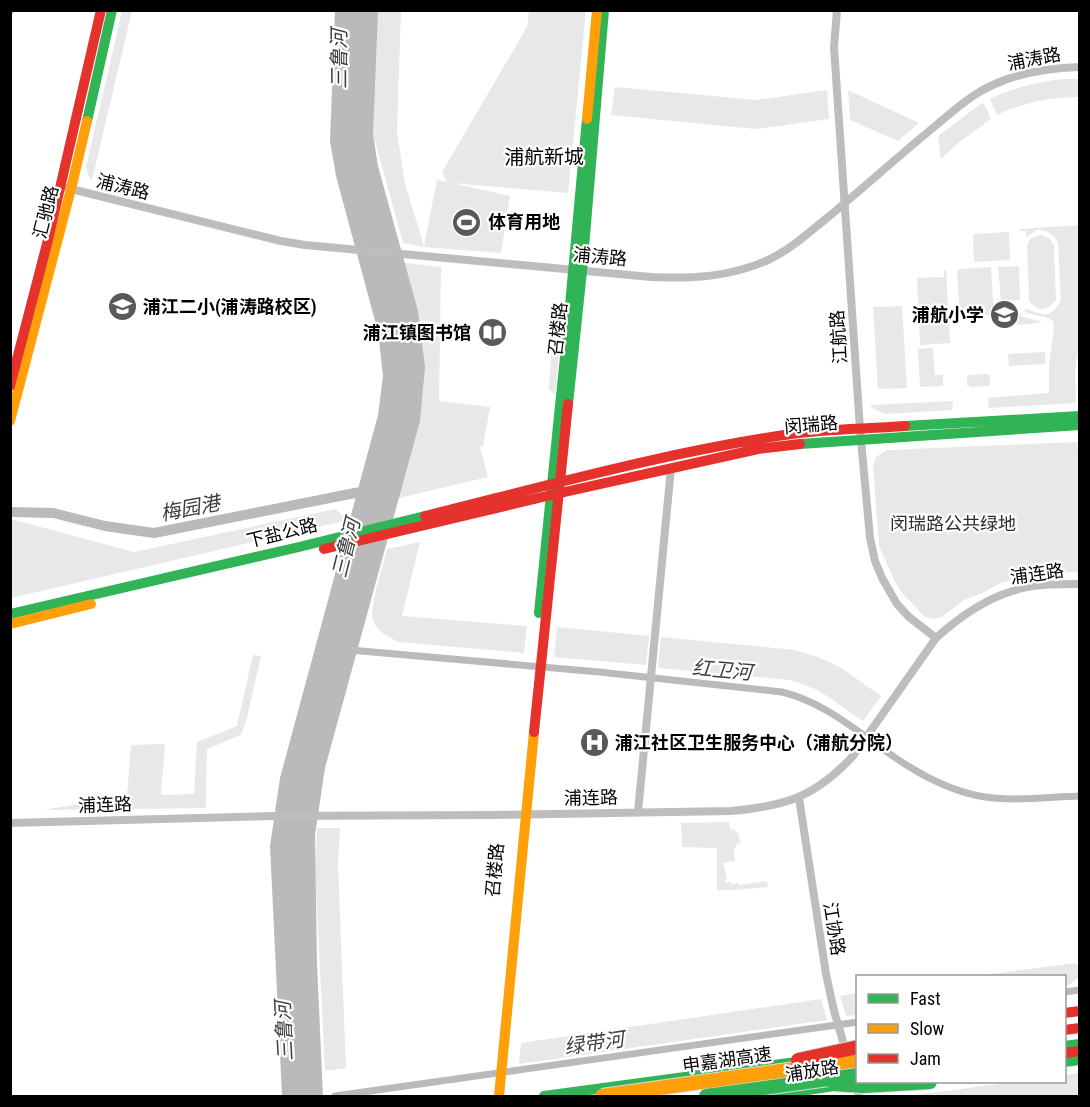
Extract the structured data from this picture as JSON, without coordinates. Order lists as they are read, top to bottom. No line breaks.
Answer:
{"streets":{"main road":["汇驰路","召楼路","闵瑞路","下盐公路","申嘉湖高速","浦放路"],"street":["浦涛路","江航路","浦连路","江协路"]},"crossings":[["浦涛路","汇驰路"],["浦涛路","召楼路"],["浦涛路","江航路"],["召楼路","闵瑞路"],["召楼路","下盐公路"],["召楼路","浦连路"],["江航路","闵瑞路"],["江航路","浦连路"],["闵瑞路","下盐公路"],["浦连路","江协路"],["江协路","申嘉湖高速"],["申嘉湖高速","浦放路"]],"districts":["浦航新城"],"water":["三鲁河","梅园港","红卫河","绿带河"],"parks":["闵瑞路公共绿地"],"places":{"sports":["体育用地"],"school or university":["浦江二小(浦涛路校区)","浦航小学"],"library":["浦江镇图书馆"],"hospital":["浦江社区卫生服务中心（浦航分院）"]},"legend":["Fast","Slow","Jam"]}
